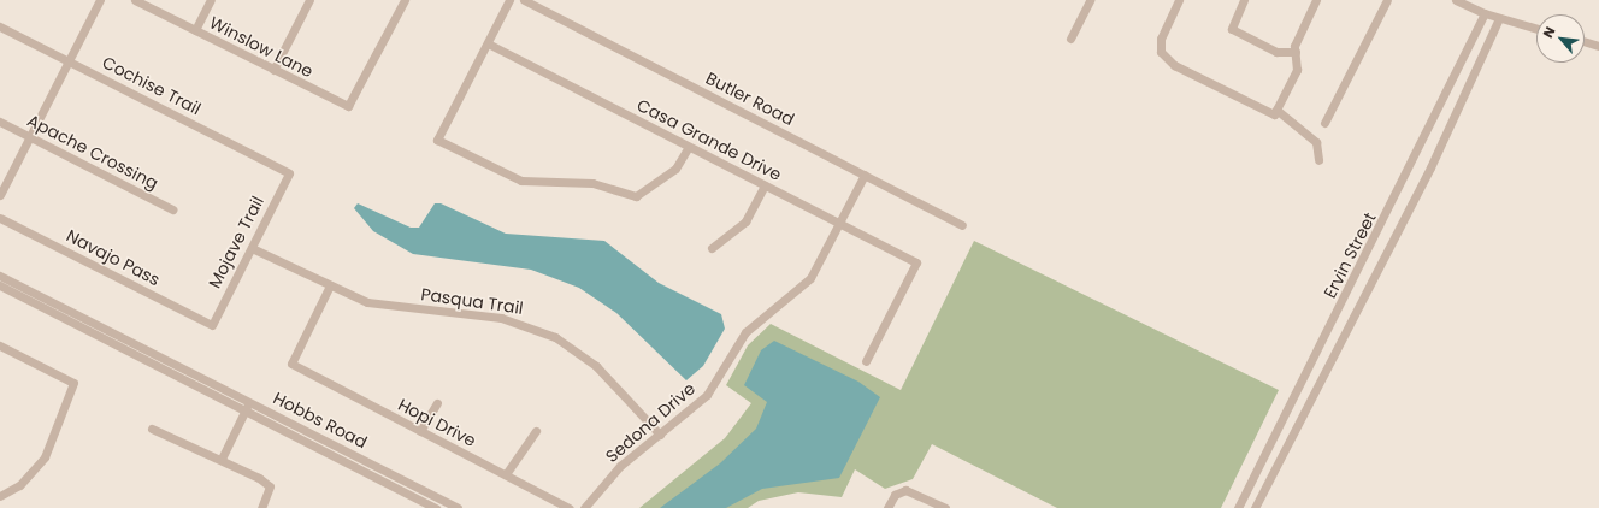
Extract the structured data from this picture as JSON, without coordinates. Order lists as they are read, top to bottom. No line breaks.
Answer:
{"streets":{"street":["Winslow Lane","Cochise Trail","Butler Road","Casa Grande Drive","Apache Crossing","Mojave Trail","Ervin Street","Navajo Pass","Pasqua Trail","Hobbs Road","Hopi Drive","Sedona Drive"]},"crossings":[["Cochise Trail","Mojave Trail"],["Butler Road","Sedona Drive"],["Casa Grande Drive","Sedona Drive"],["Mojave Trail","Navajo Pass"],["Mojave Trail","Pasqua Trail"],["Pasqua Trail","Hopi Drive"],["Pasqua Trail","Sedona Drive"]],"north":"top left"}
